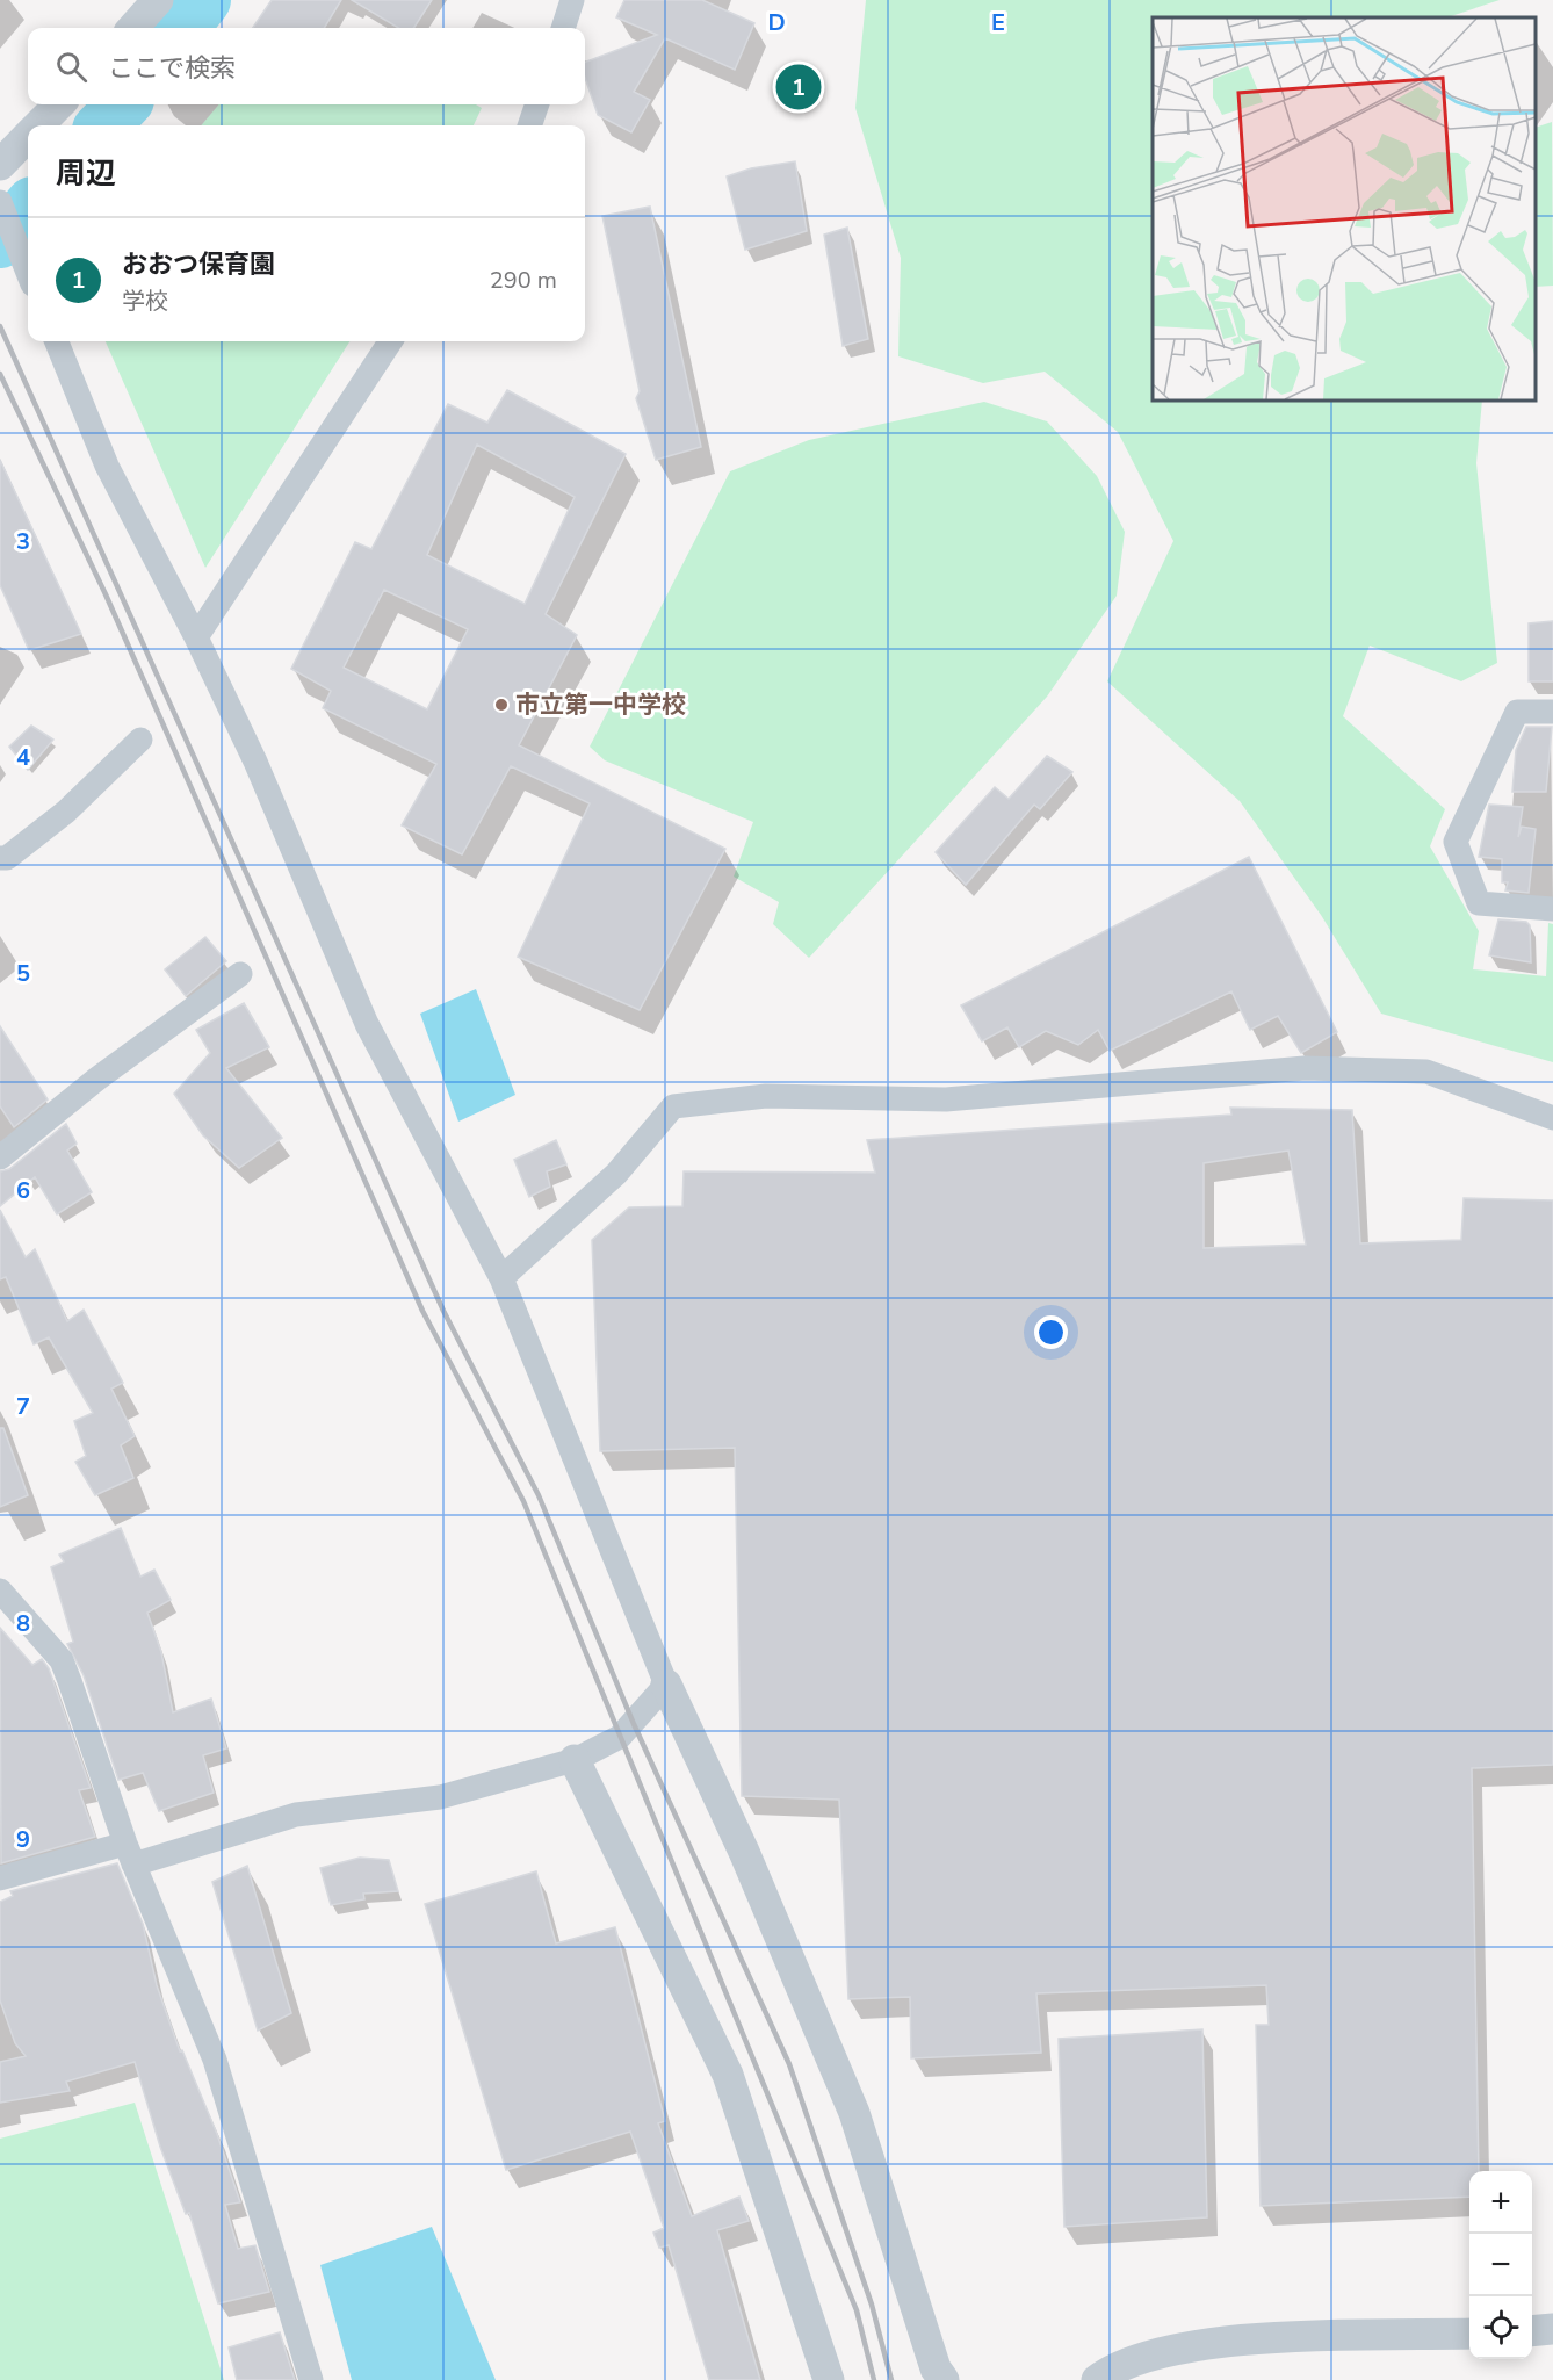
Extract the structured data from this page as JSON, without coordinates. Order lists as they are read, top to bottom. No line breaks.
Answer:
{"places":["市立第一中学校"],"page":{"search":"ここで検索","pins":"1","heading":"周辺","list":[{"mark":"1","name":"おおつ保育園","note":"学校","value":"290 m"}],"map_buttons":["+","−"]},"grid":{"columns":["D","E"],"rows":["3","4","5","6","7","8","9"]}}
